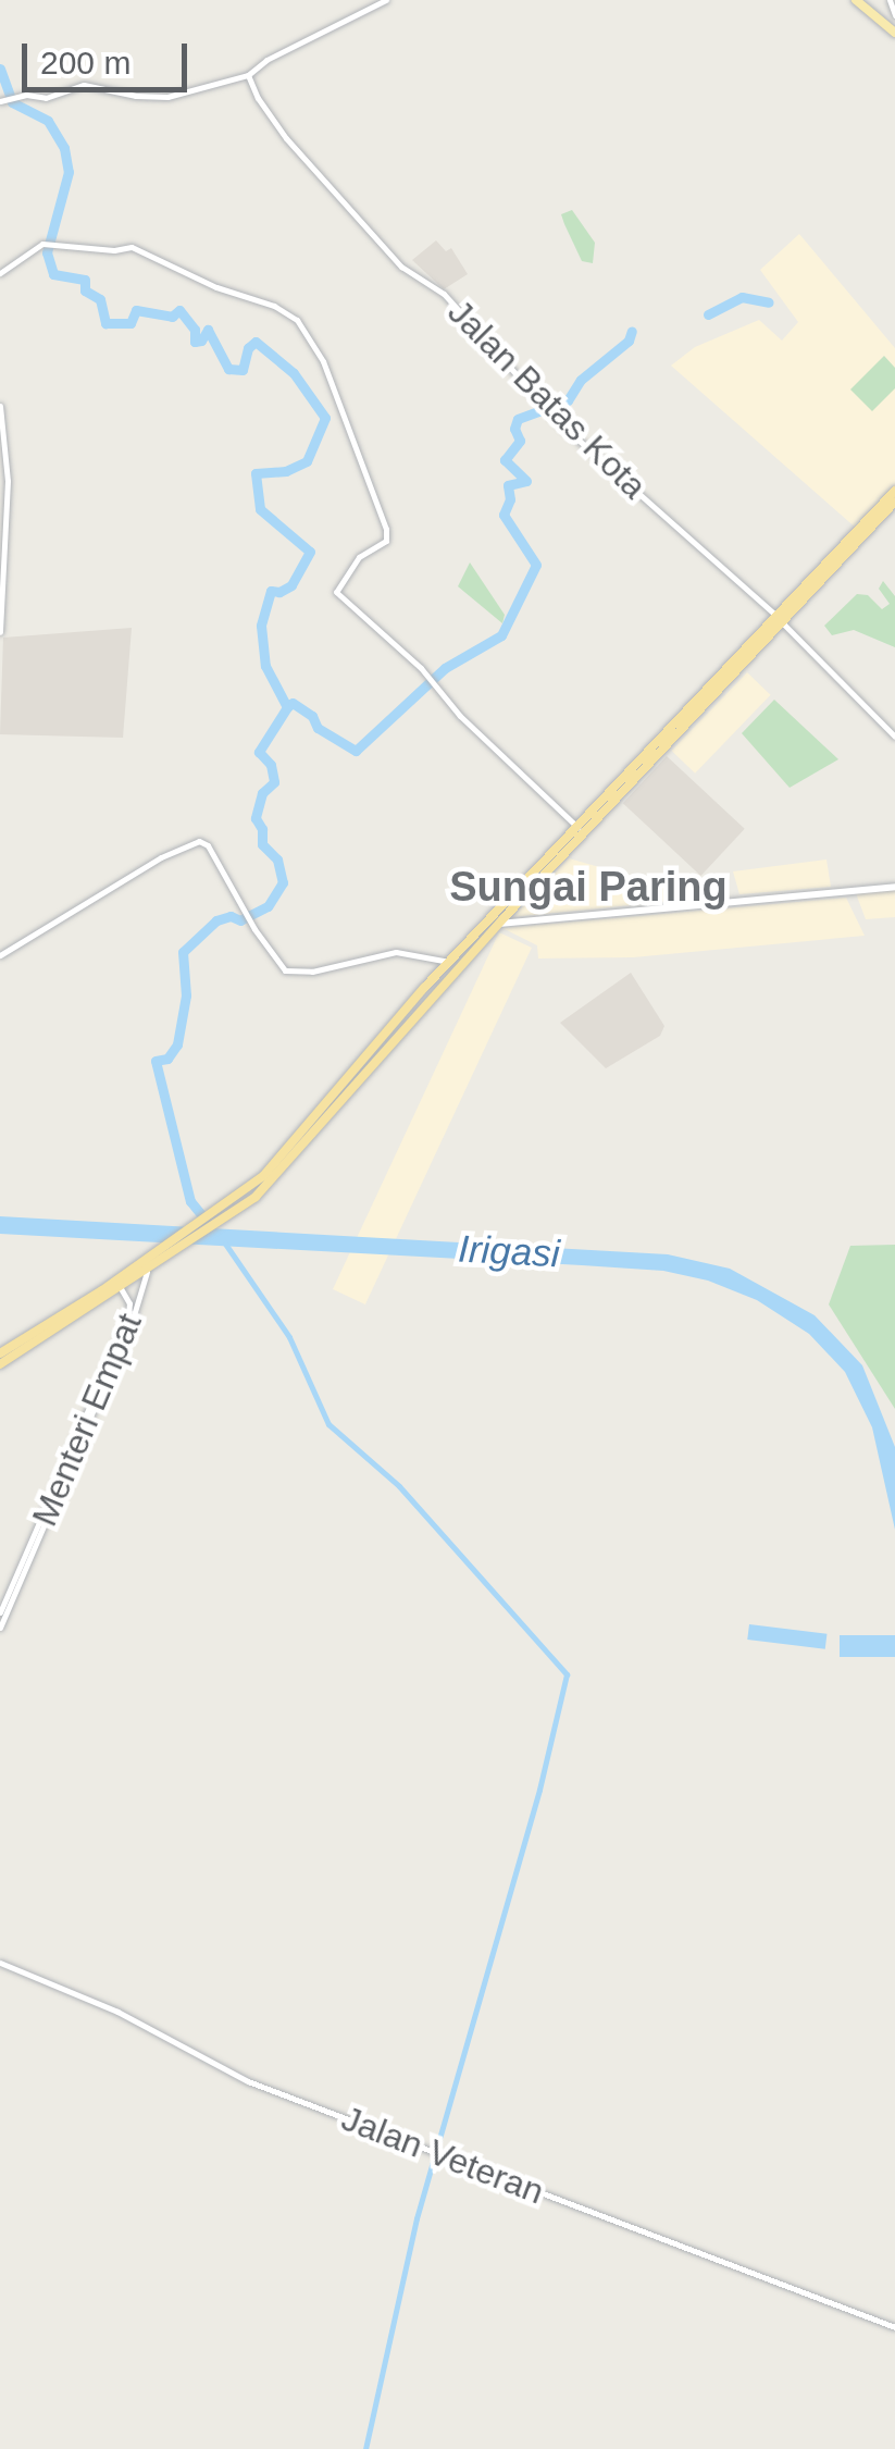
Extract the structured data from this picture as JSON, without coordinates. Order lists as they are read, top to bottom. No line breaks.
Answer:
{"streets":{"street":["Jalan Batas Kota","Menteri Empat","Jalan Veteran"]},"districts":["Sungai Paring"],"water":["Irigasi"],"scale_bar":"200 m"}
